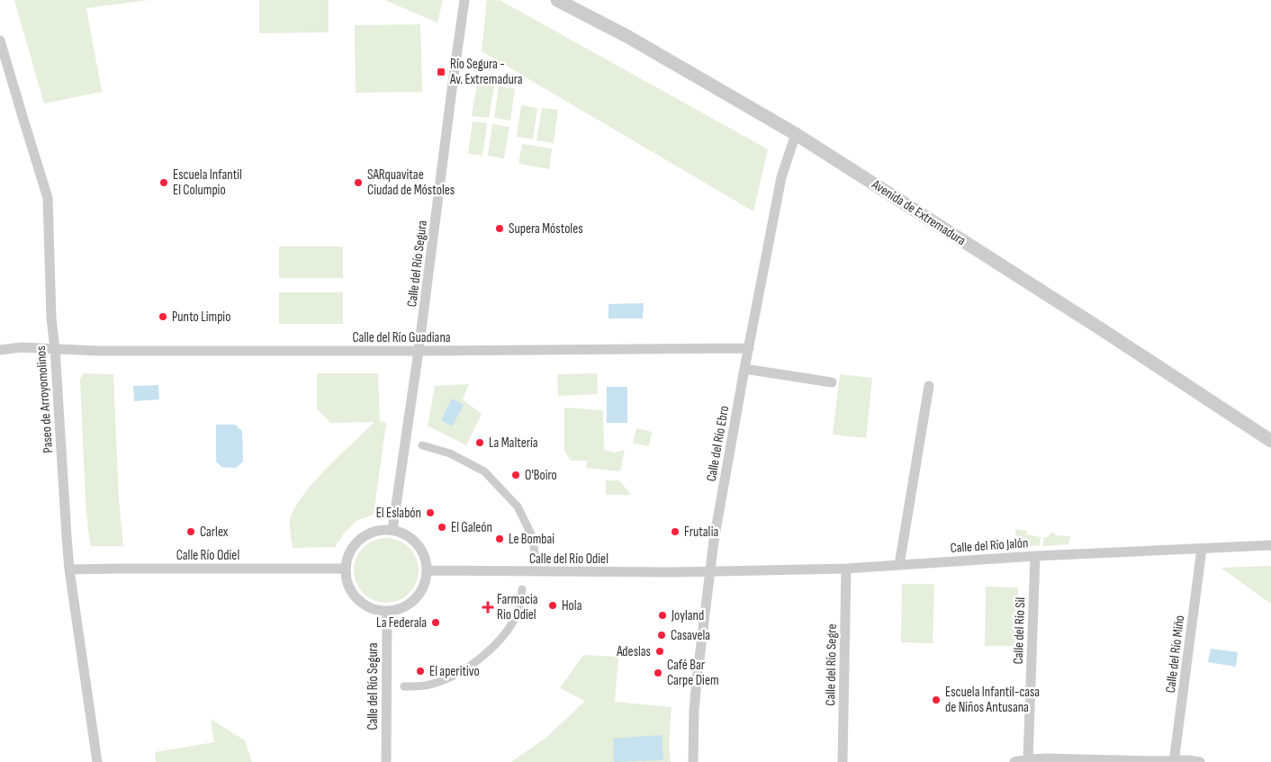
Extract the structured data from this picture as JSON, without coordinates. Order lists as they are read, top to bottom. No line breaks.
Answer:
{"streets":{"street":["Avenida de Extremadura","Calle del Río Segura","Calle del Río Guadiana","Paseo de Arroyomolinos","Calle del Río Ebro","Calle del Río Jalón","Calle Río Odiel","Calle del Río Odiel","Calle del Río Sil","Calle del Río Miño","Calle del Río Segre"]},"crossings":[["Avenida de Extremadura","Calle del Río Ebro"],["Calle del Río Segura","Calle del Río Guadiana"],["Calle del Río Segura","Calle Río Odiel"],["Calle del Río Segura","Calle del Río Odiel"],["Calle del Río Guadiana","Paseo de Arroyomolinos"],["Calle del Río Guadiana","Calle del Río Ebro"],["Paseo de Arroyomolinos","Calle Río Odiel"],["Calle del Río Ebro","Calle del Río Jalón"],["Calle del Río Ebro","Calle del Río Odiel"],["Calle del Río Jalón","Calle del Río Odiel"],["Calle del Río Jalón","Calle del Río Sil"],["Calle del Río Jalón","Calle del Río Miño"],["Calle del Río Jalón","Calle del Río Segre"],["Calle Río Odiel","Calle del Río Odiel"]],"places":{"transit":["Río Segura - Av. Extremadura"],"other":["Escuela Infantil El Columpio","SARquavitae Ciudad de Móstoles","Supera Móstoles","Punto Limpio","La Maltería","O'Boiro","El Eslabón","El Galeón","Carlex","Frutalia","Le Bombai","Hola","Joyland","La Federala","Casavela","Adeslas","El aperitivo","Café Bar Carpe Diem","Escuela Infantil-casa de Niños Antusana"],"health":["Farmacia Rio Odiel"]}}
